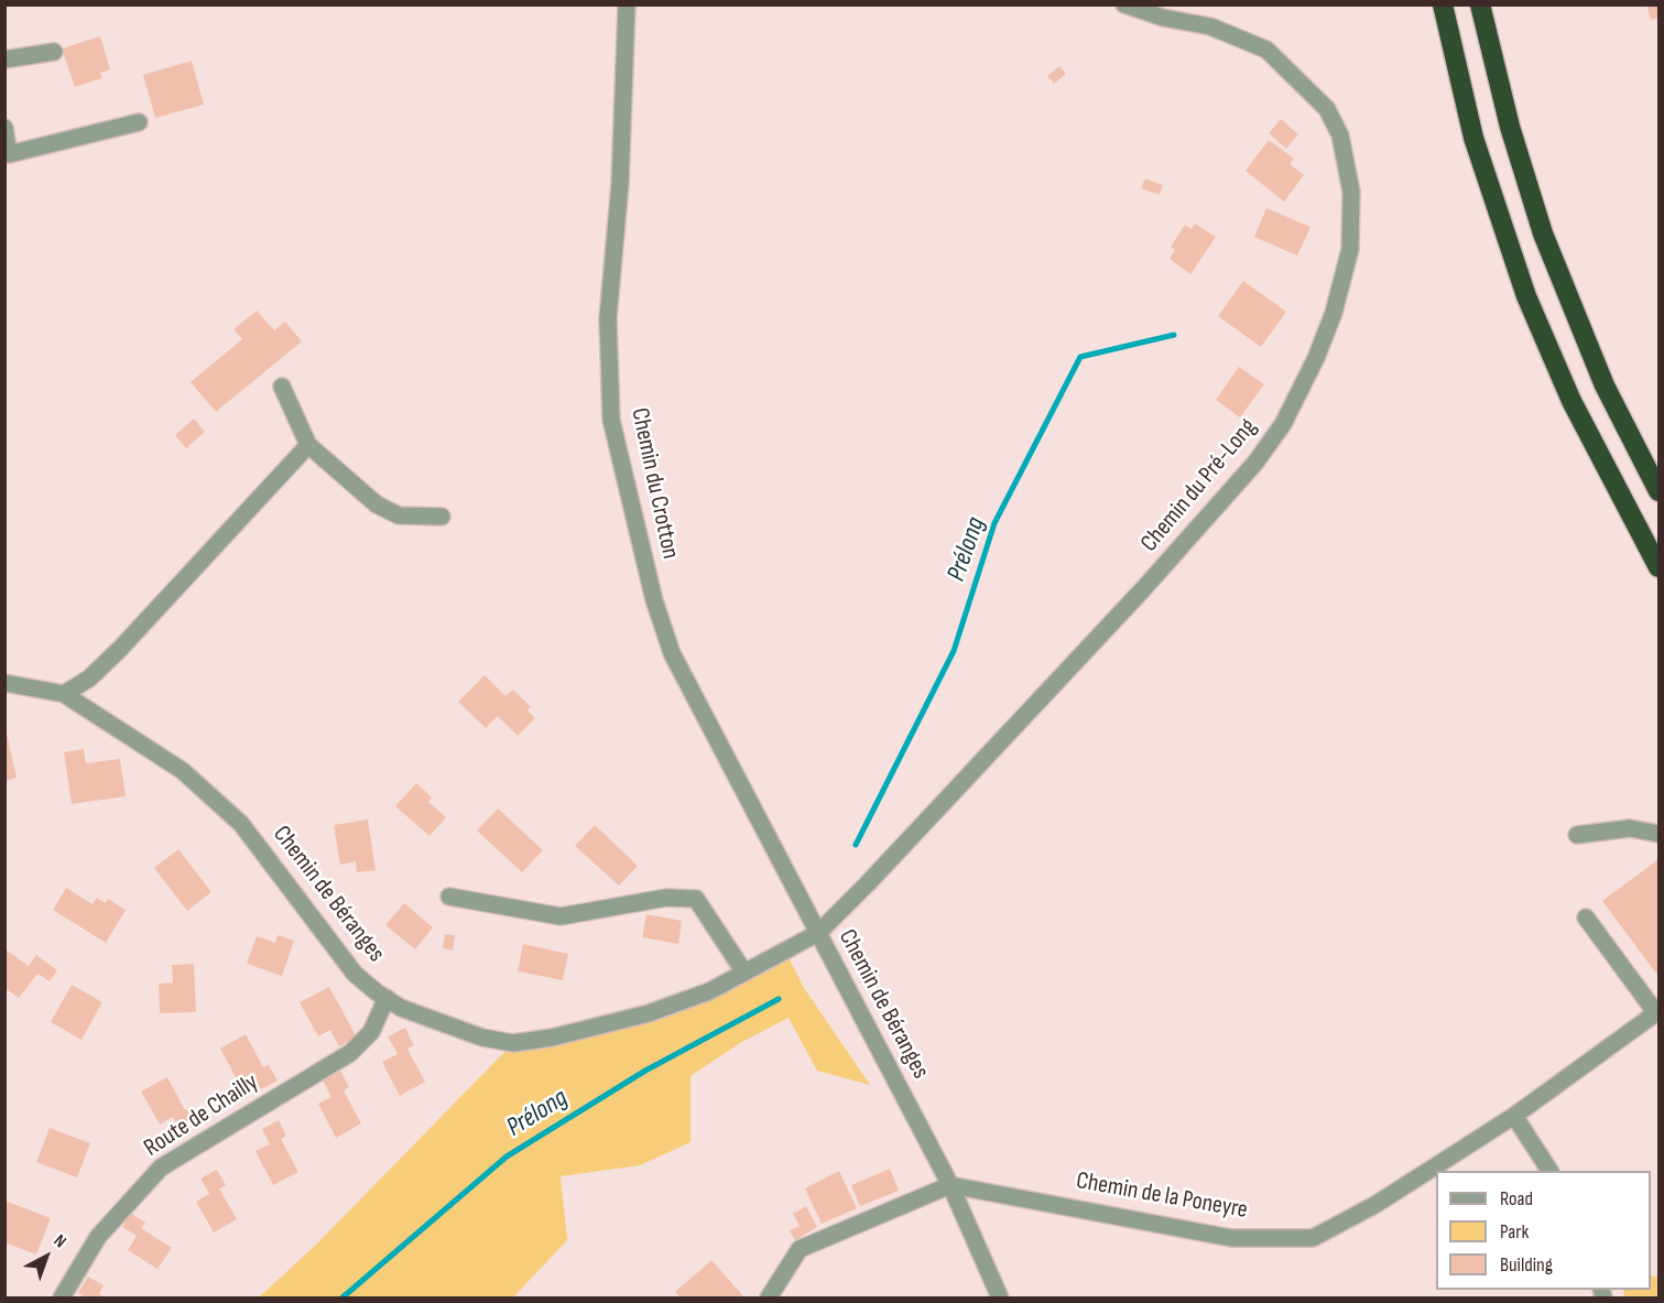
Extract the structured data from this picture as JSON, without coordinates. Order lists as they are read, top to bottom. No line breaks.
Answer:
{"streets":{"street":["Chemin du Crotton","Chemin du Pré-Long","Chemin de Béranges","Route de Chailly","Chemin de la Poneyre"]},"crossings":[["Chemin du Crotton","Chemin du Pré-Long"],["Chemin du Crotton","Chemin de Béranges"],["Chemin du Pré-Long","Chemin de Béranges"],["Chemin de Béranges","Route de Chailly"],["Chemin de Béranges","Chemin de la Poneyre"]],"water":["Prélong"],"legend":["Road","Park","Building"],"north":"top right"}
